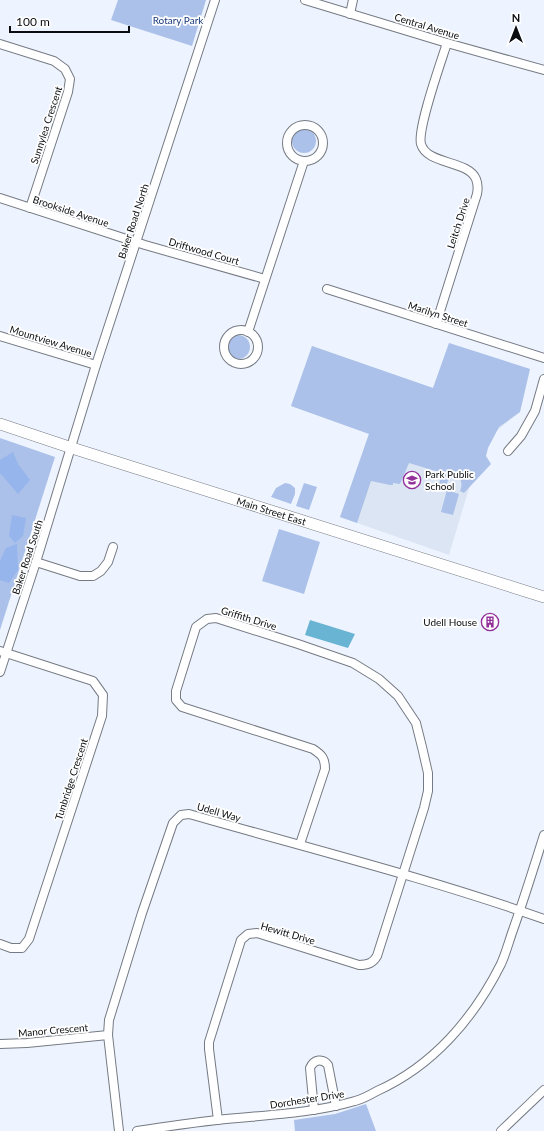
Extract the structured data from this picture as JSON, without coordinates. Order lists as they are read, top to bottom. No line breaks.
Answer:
{"streets":{"main road":["Main Street East"],"street":["Central Avenue","Sunnylea Crescent","Brookside Avenue","Baker Road North","Leitch Drive","Driftwood Court","Marilyn Street","Mountview Avenue","Baker Road South","Griffith Drive","Tunbridge Crescent","Udell Way","Hewitt Drive","Manor Crescent","Dorchester Drive"]},"crossings":[["Central Avenue","Leitch Drive"],["Sunnylea Crescent","Brookside Avenue"],["Brookside Avenue","Baker Road North"],["Brookside Avenue","Driftwood Court"],["Baker Road North","Driftwood Court"],["Baker Road North","Mountview Avenue"],["Baker Road North","Main Street East"],["Baker Road North","Baker Road South"],["Leitch Drive","Marilyn Street"],["Main Street East","Baker Road South"],["Baker Road South","Tunbridge Crescent"],["Griffith Drive","Udell Way"],["Griffith Drive","Hewitt Drive"],["Udell Way","Hewitt Drive"],["Udell Way","Manor Crescent"],["Udell Way","Dorchester Drive"],["Hewitt Drive","Dorchester Drive"]],"parks":["Rotary Park"],"places":{"school or university":["Park Public School"],"building":["Udell House"]},"scale_bar":"100 m","north":"top"}
